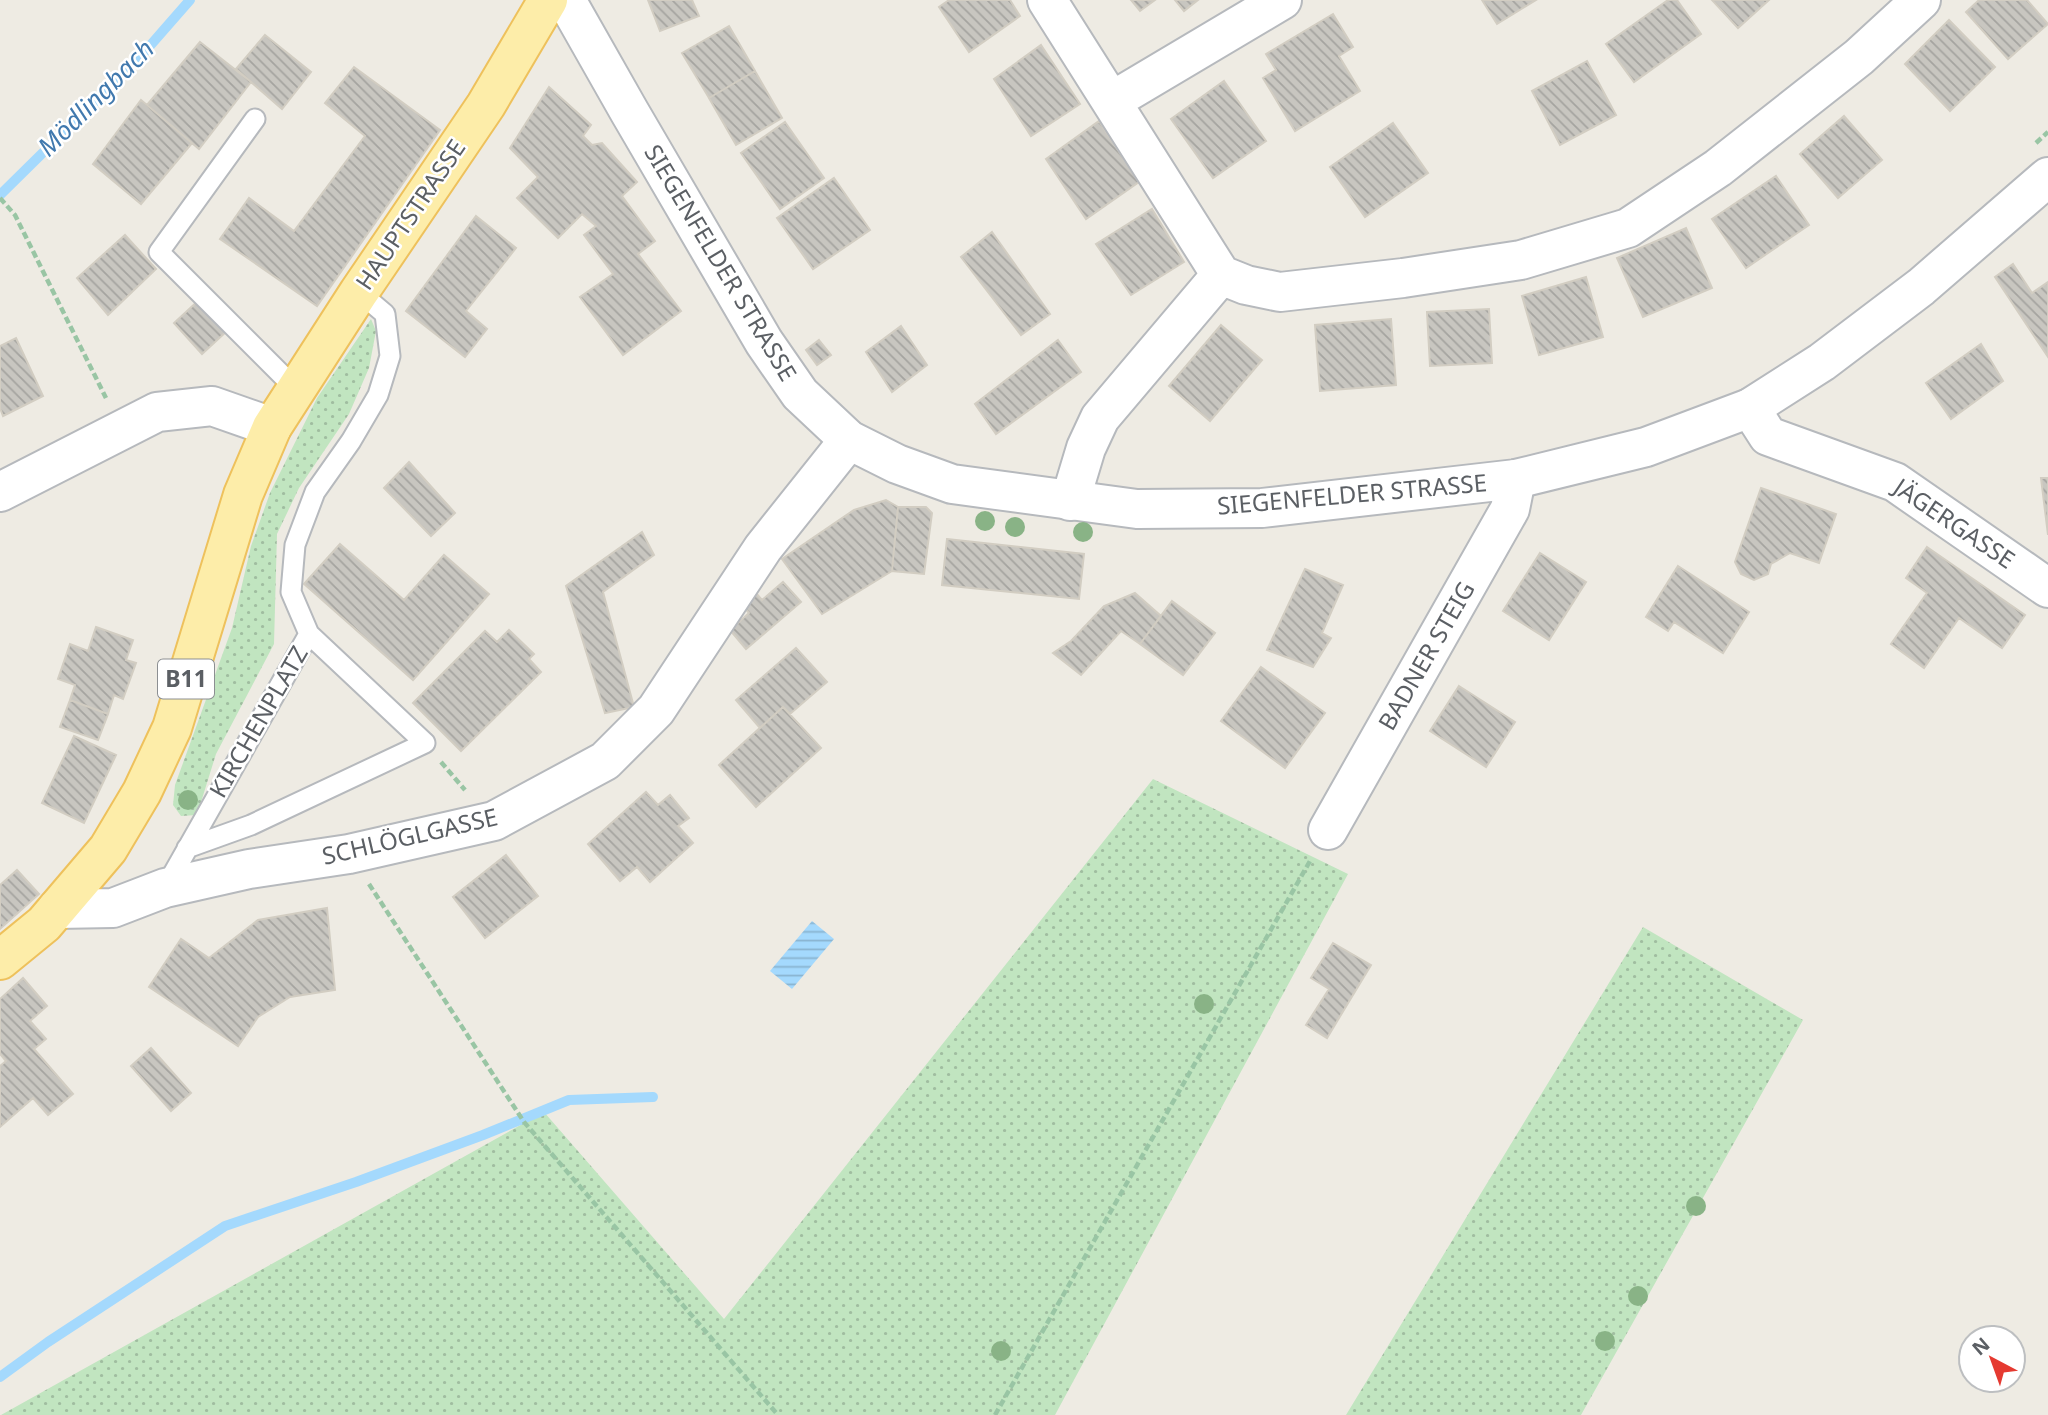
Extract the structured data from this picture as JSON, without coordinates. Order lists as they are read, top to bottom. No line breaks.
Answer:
{"streets":{"main road":["HAUPTSTRASSE","B11"],"street":["SIEGENFELDER STRASSE","JÄGERGASSE","BADNER STEIG","SCHLÖGLGASSE"],"lane":["KIRCHENPLATZ"]},"crossings":[["HAUPTSTRASSE","B11"],["HAUPTSTRASSE","KIRCHENPLATZ"],["SIEGENFELDER STRASSE","JÄGERGASSE"],["SIEGENFELDER STRASSE","BADNER STEIG"],["SIEGENFELDER STRASSE","SCHLÖGLGASSE"],["B11","SCHLÖGLGASSE"],["KIRCHENPLATZ","SCHLÖGLGASSE"]],"water":["Mödlingbach"],"north":"top left"}
